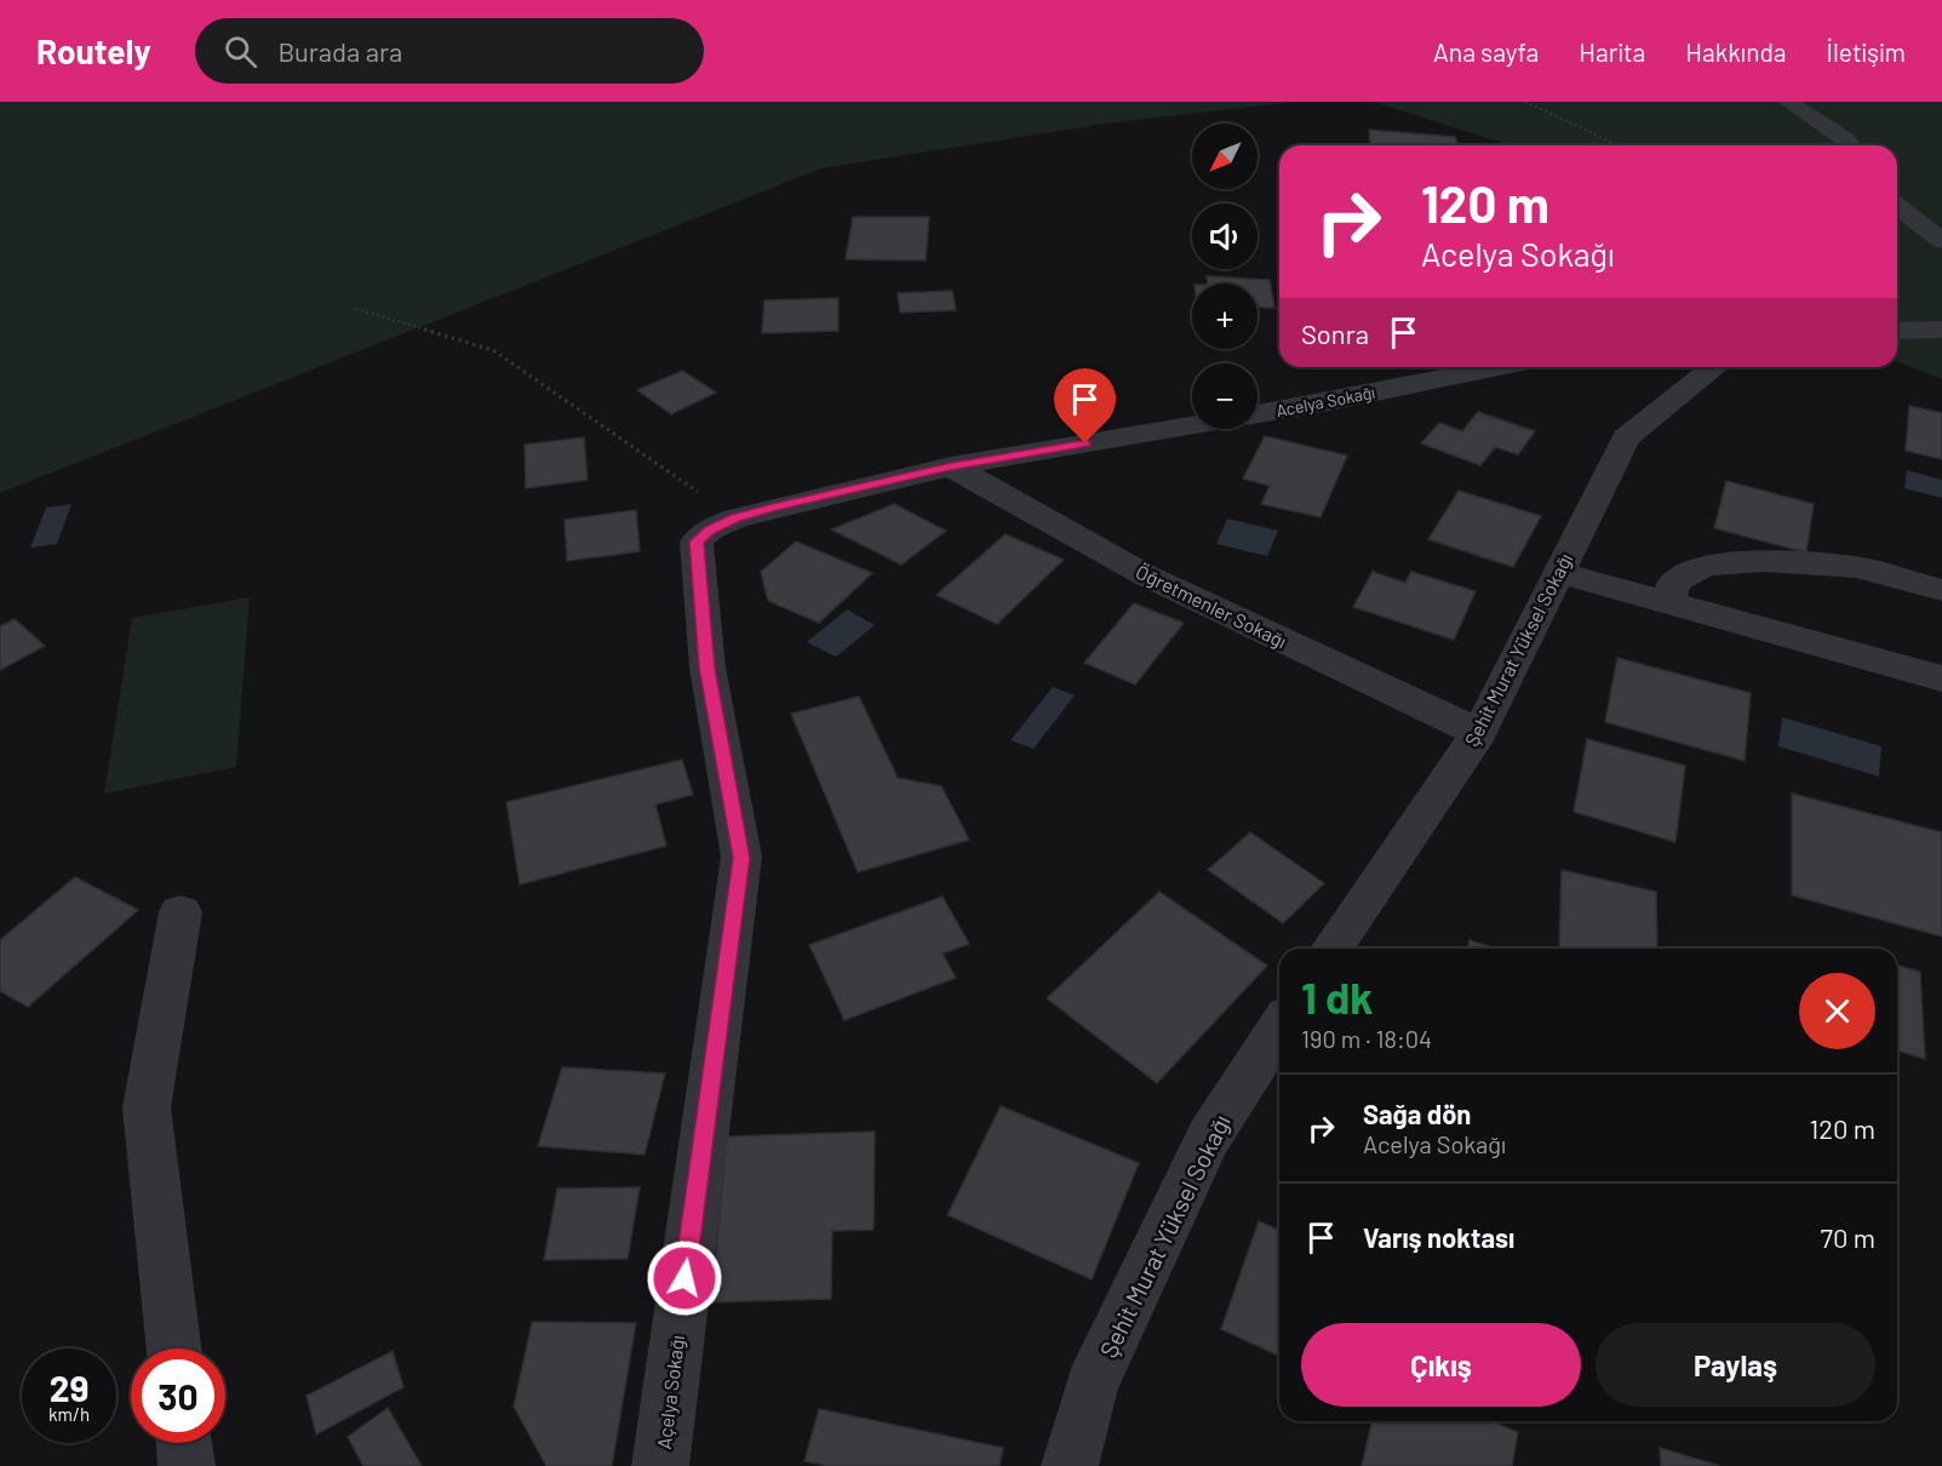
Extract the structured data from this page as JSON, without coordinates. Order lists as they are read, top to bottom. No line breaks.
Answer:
{"streets":{"street":["Acelya Sokağı","Öğretmenler Sokağı","Şehit Murat Yüksel Sokağı","Açelya Sokağı"]},"crossings":[["Acelya Sokağı","Öğretmenler Sokağı"],["Acelya Sokağı","Açelya Sokağı"],["Öğretmenler Sokağı","Şehit Murat Yüksel Sokağı"]],"north":"bottom left","page":{"header":"Routely","search":"Burada ara","nav":["Ana sayfa","Harita","Hakkında","İletişim"],"map_buttons":["+","−"],"turn":["120 m","Acelya Sokağı"],"then":"Sonra","heading":["1 dk","190 m · 18:04"],"list":[{"name":"Sağa dön","note":"Acelya Sokağı","value":"120 m"},{"name":"Varış noktası","value":"70 m"}],"buttons":["Çıkış","Paylaş"],"speed":"29 km/h","limit":"30"}}
